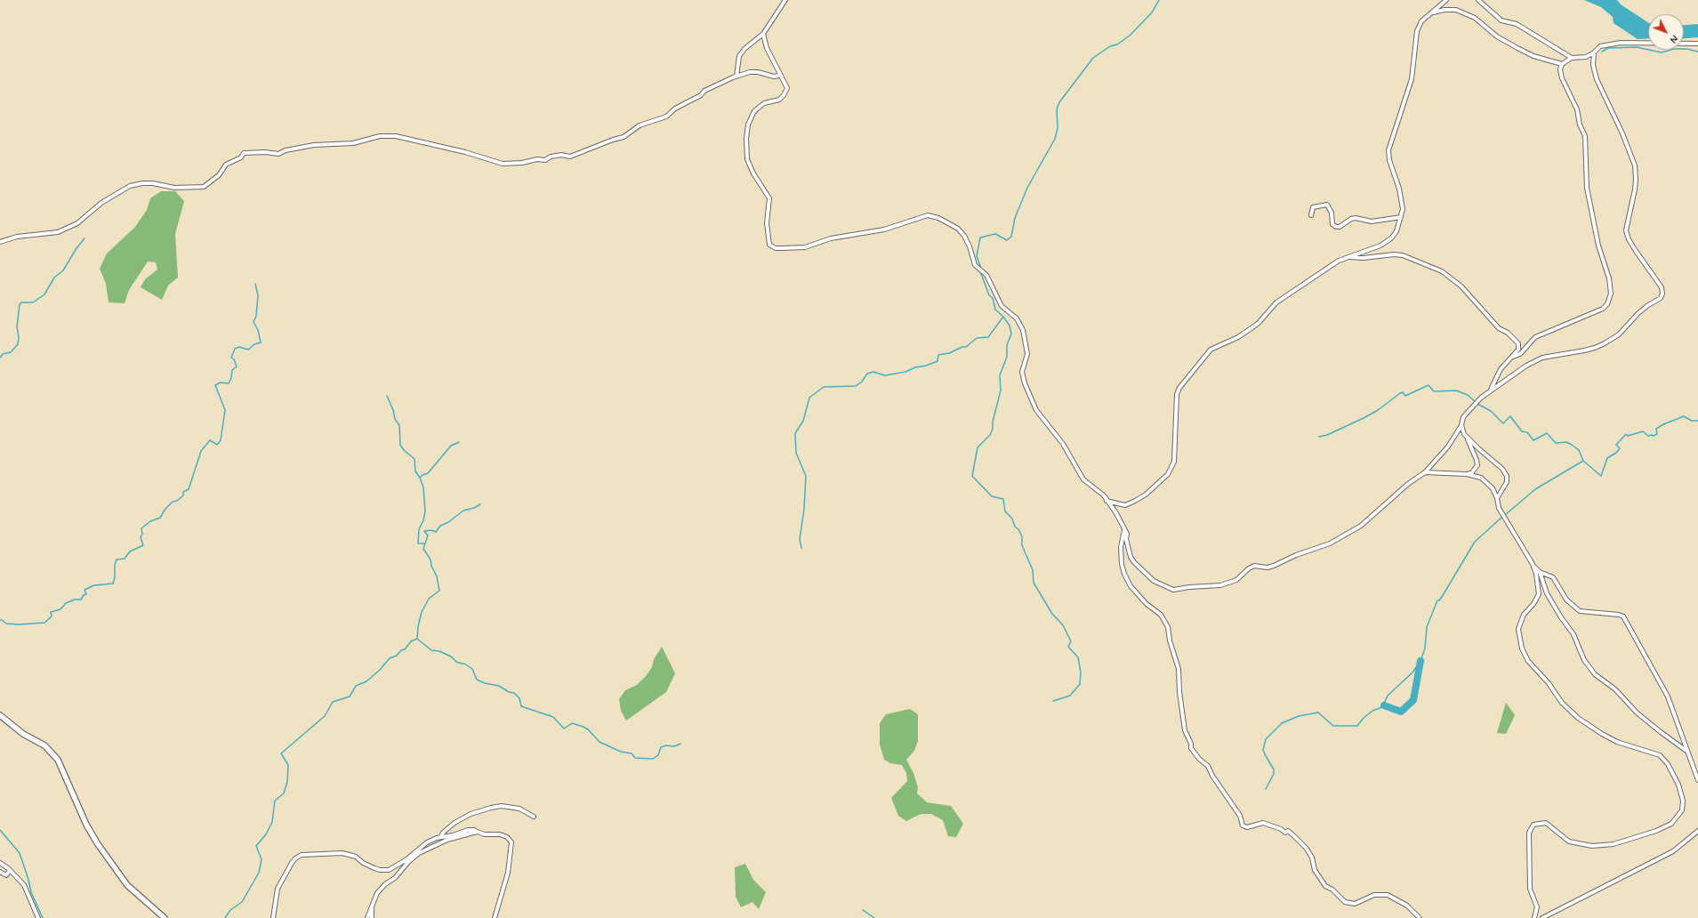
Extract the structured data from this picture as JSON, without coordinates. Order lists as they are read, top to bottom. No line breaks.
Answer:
{"north":"bottom right"}
